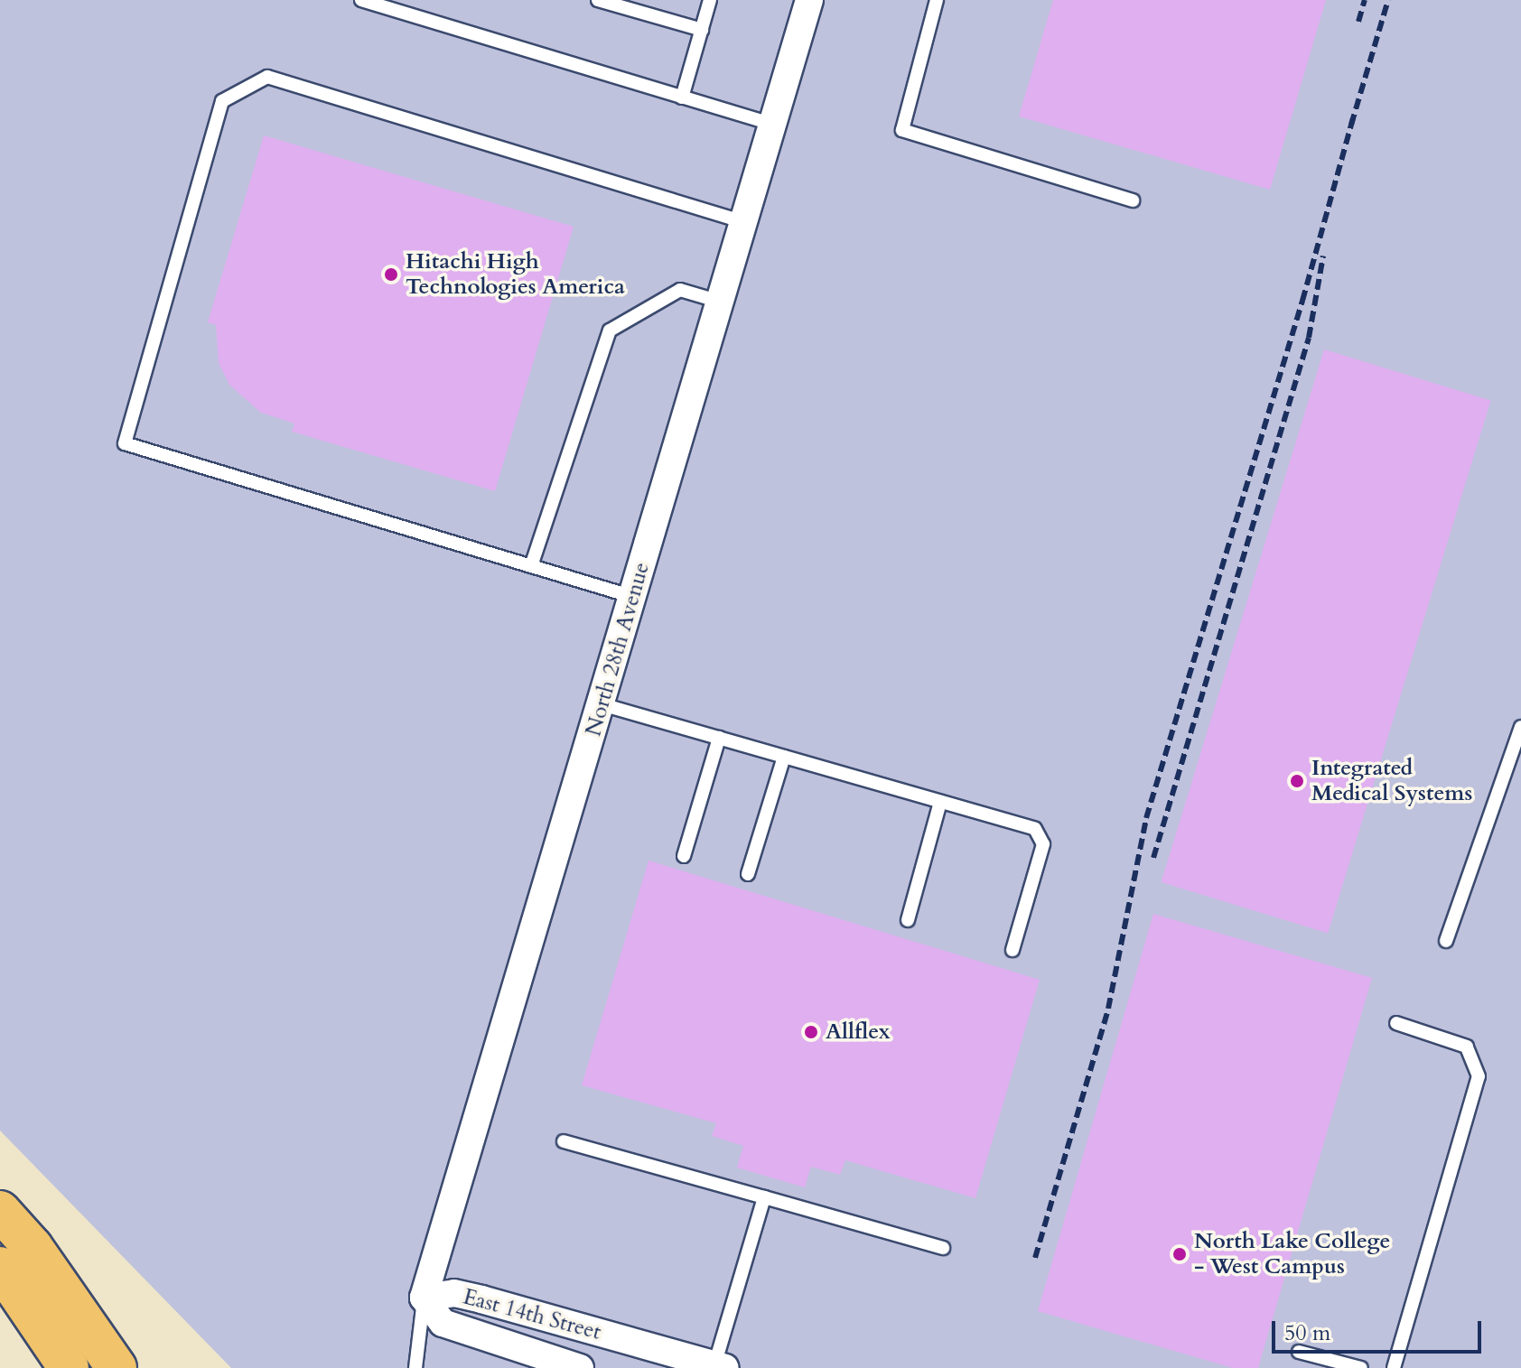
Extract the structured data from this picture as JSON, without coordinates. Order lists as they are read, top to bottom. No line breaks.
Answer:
{"streets":{"street":["North 28th Avenue","East 14th Street"]},"crossings":[["North 28th Avenue","East 14th Street"]],"places":["Hitachi High Technologies America","Integrated Medical Systems","Allflex","North Lake College - West Campus"],"scale_bar":"50 m"}
